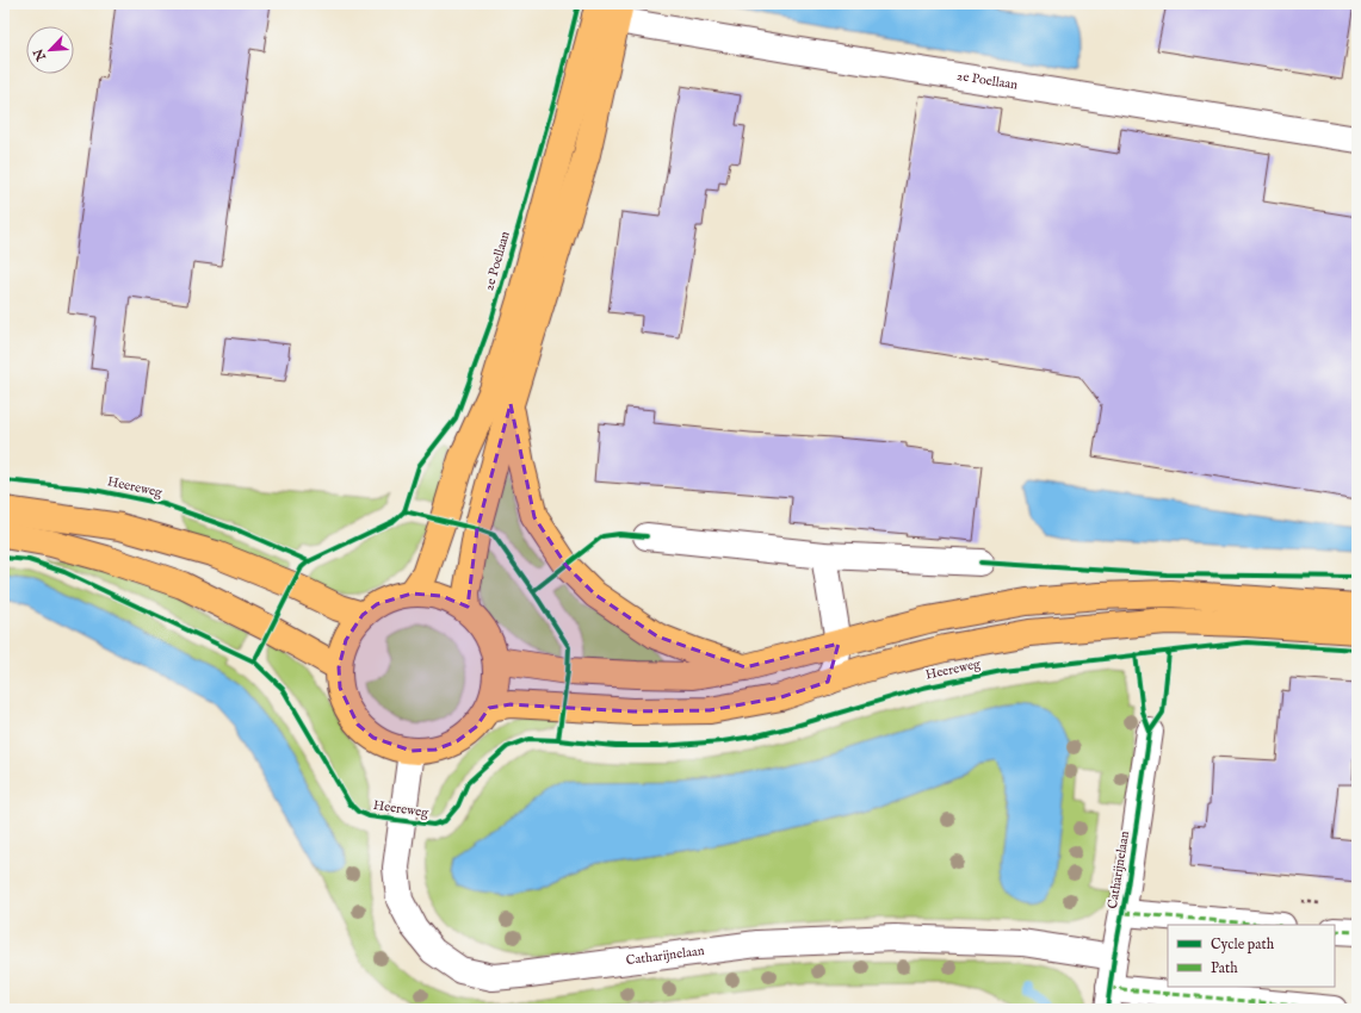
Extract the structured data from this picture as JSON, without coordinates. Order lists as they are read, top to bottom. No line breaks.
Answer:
{"streets":{"main road":["Heereweg"],"street":["2e Poellaan","Catharijnelaan"]},"crossings":[["Heereweg","Catharijnelaan"]],"legend":["Cycle path","Path"],"north":"bottom left"}
